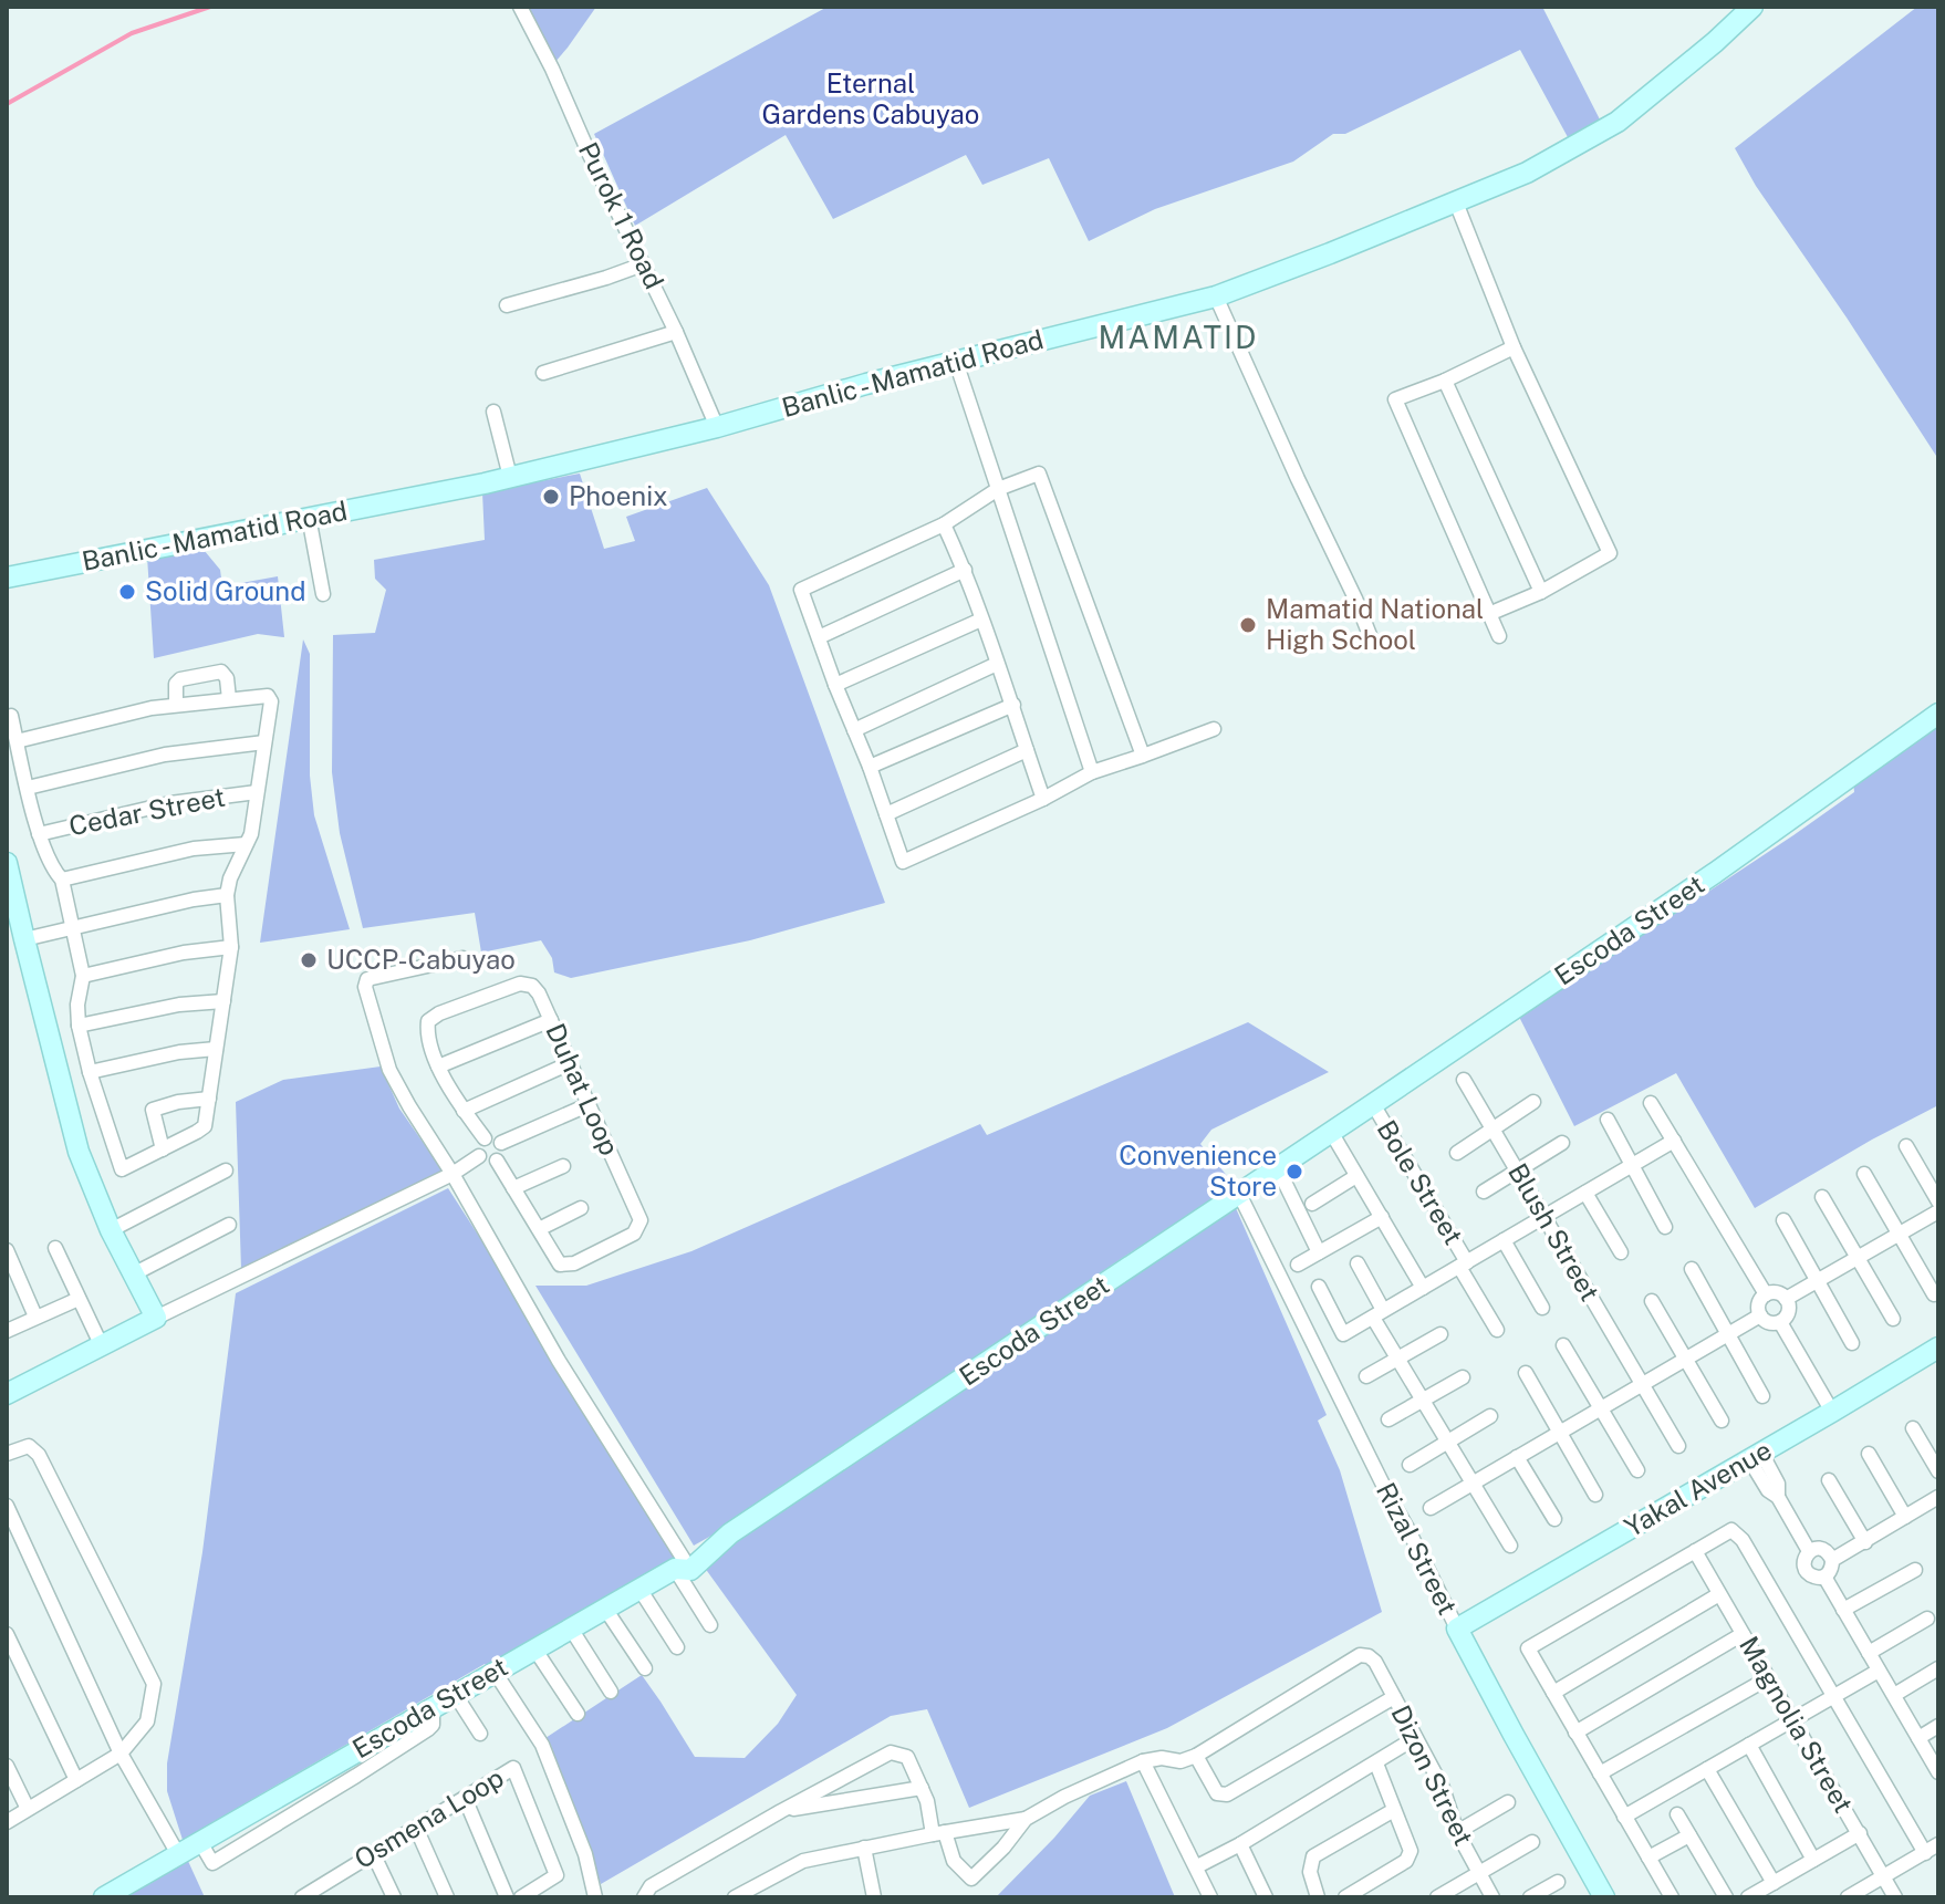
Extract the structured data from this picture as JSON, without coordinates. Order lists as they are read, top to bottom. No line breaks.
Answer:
{"streets":{"street":["Purok 1 Road","Banlic - Mamatid Road","Cedar Street","Escoda Street","Duhat Loop","Bole Street","Blush Street","Yakal Avenue","Rizal Street","Magnolia Street","Dizon Street","Osmena Loop"]},"crossings":[["Purok 1 Road","Banlic - Mamatid Road"],["Escoda Street","Bole Street"],["Escoda Street","Rizal Street"],["Yakal Avenue","Rizal Street"]],"districts":["MAMATID"],"parks":["Eternal Gardens Cabuyao"],"places":["Phoenix","Solid Ground","Mamatid National High School","UCCP-Cabuyao","Convenience Store"]}
